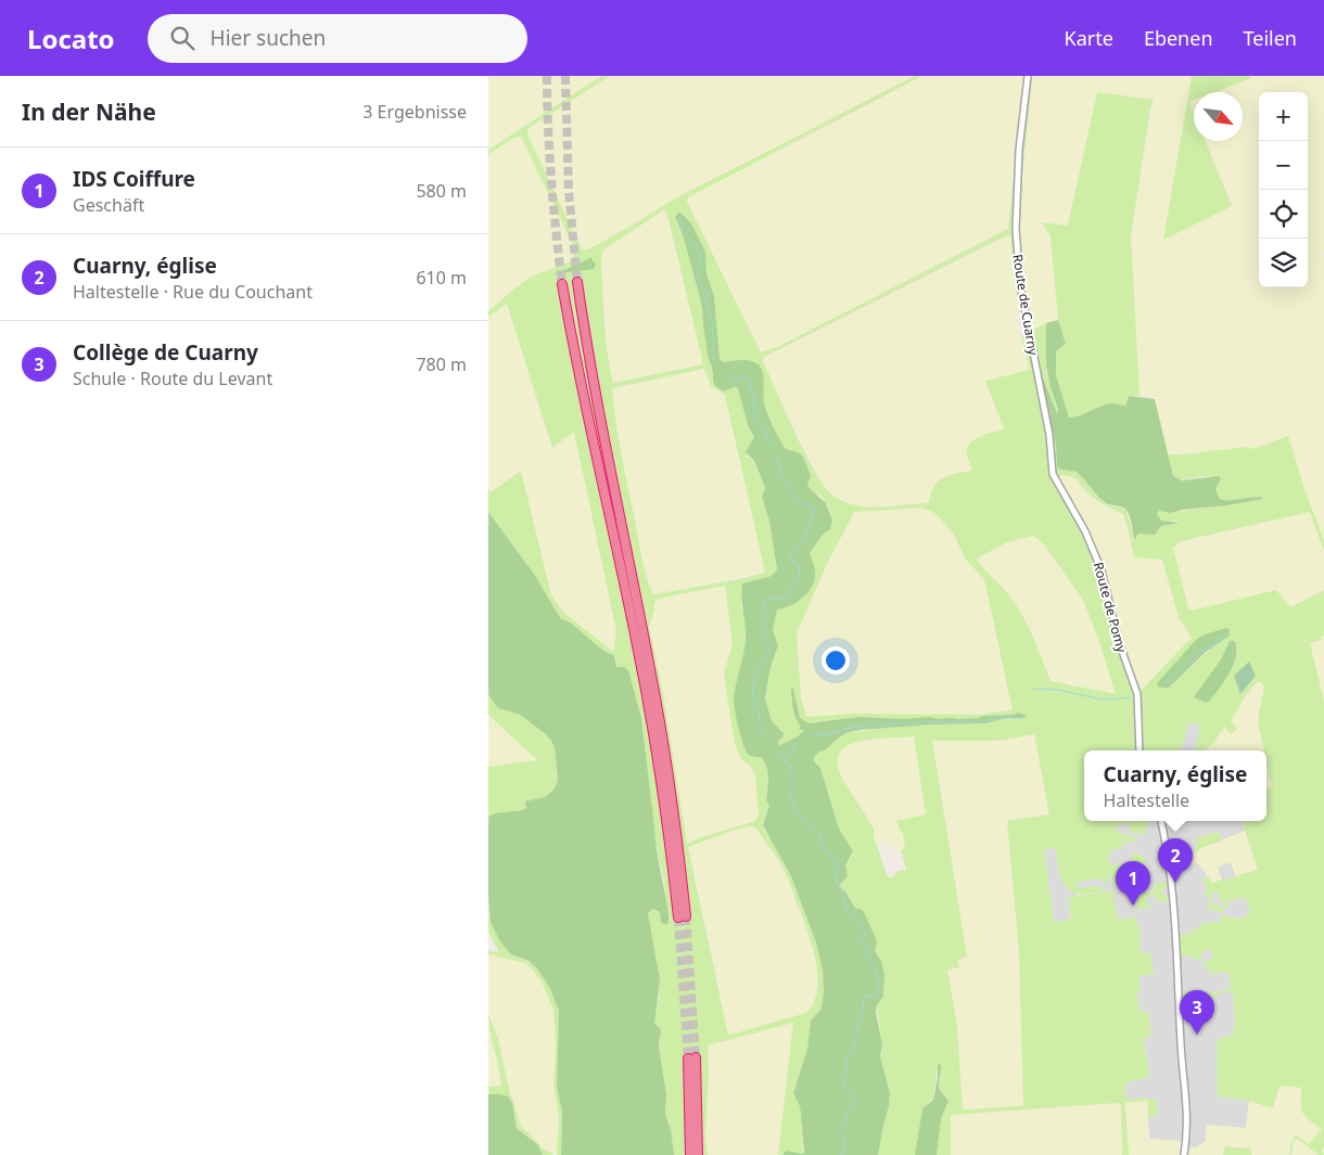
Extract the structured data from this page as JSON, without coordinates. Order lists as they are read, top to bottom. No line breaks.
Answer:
{"streets":{"street":["Route de Cuarny","Route de Pomy"]},"crossings":[["Route de Cuarny","Route de Pomy"]],"north":"bottom right","page":{"header":"Locato","search":"Hier suchen","nav":["Karte","Ebenen","Teilen"],"heading":["In der Nähe","3 Ergebnisse"],"map_buttons":["+","−"],"list":[{"mark":"1","name":"IDS Coiffure","note":"Geschäft","value":"580 m"},{"mark":"2","name":"Cuarny, église","note":"Haltestelle · Rue du Couchant","value":"610 m"},{"mark":"3","name":"Collège de Cuarny","note":"Schule · Route du Levant","value":"780 m"}],"popup":["Cuarny, église","Haltestelle"],"pins":["2","1","3"]}}
